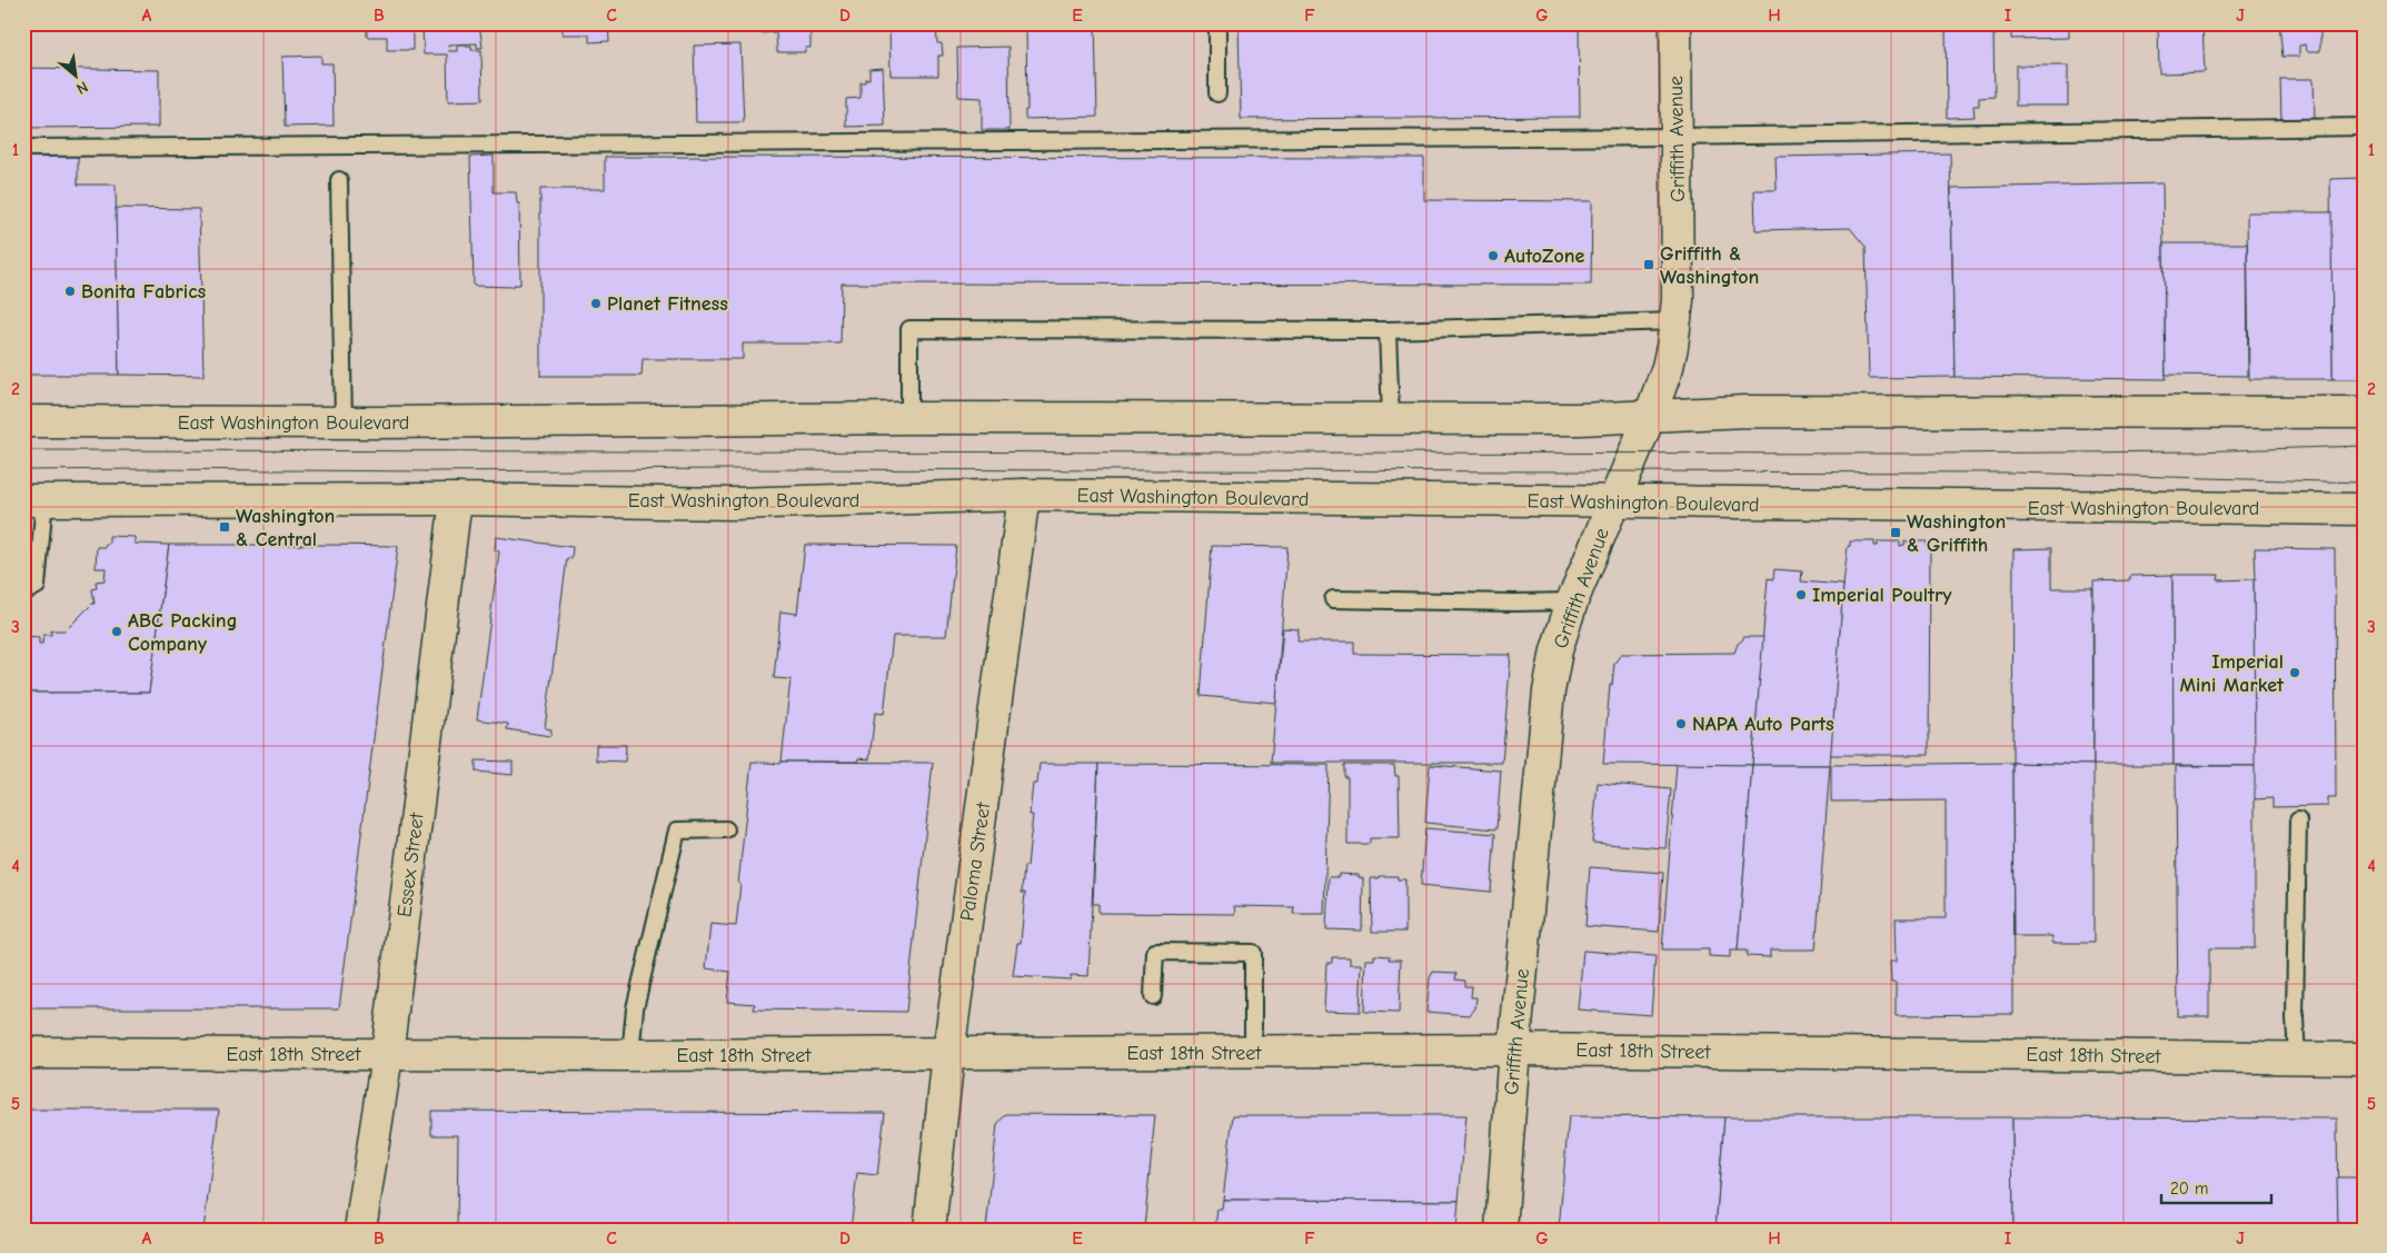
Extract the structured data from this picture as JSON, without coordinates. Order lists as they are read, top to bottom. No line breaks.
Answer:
{"streets":{"street":["Griffith Avenue","East Washington Boulevard","Paloma Street","Essex Street","East 18th Street"]},"crossings":[["Griffith Avenue","East Washington Boulevard"],["Griffith Avenue","East 18th Street"],["East Washington Boulevard","Paloma Street"],["East Washington Boulevard","Essex Street"],["Paloma Street","East 18th Street"],["Essex Street","East 18th Street"]],"places":{"other":["AutoZone","Bonita Fabrics","Planet Fitness","Imperial Poultry","ABC Packing Company","Imperial Mini Market","NAPA Auto Parts"],"transit":["Griffith & Washington","Washington & Central","Washington & Griffith"]},"scale_bar":"20 m","north":"bottom right","grid":{"columns":["A","B","C","D","E","F","G","H","I","J"],"rows":["1","2","3","4","5"]}}
